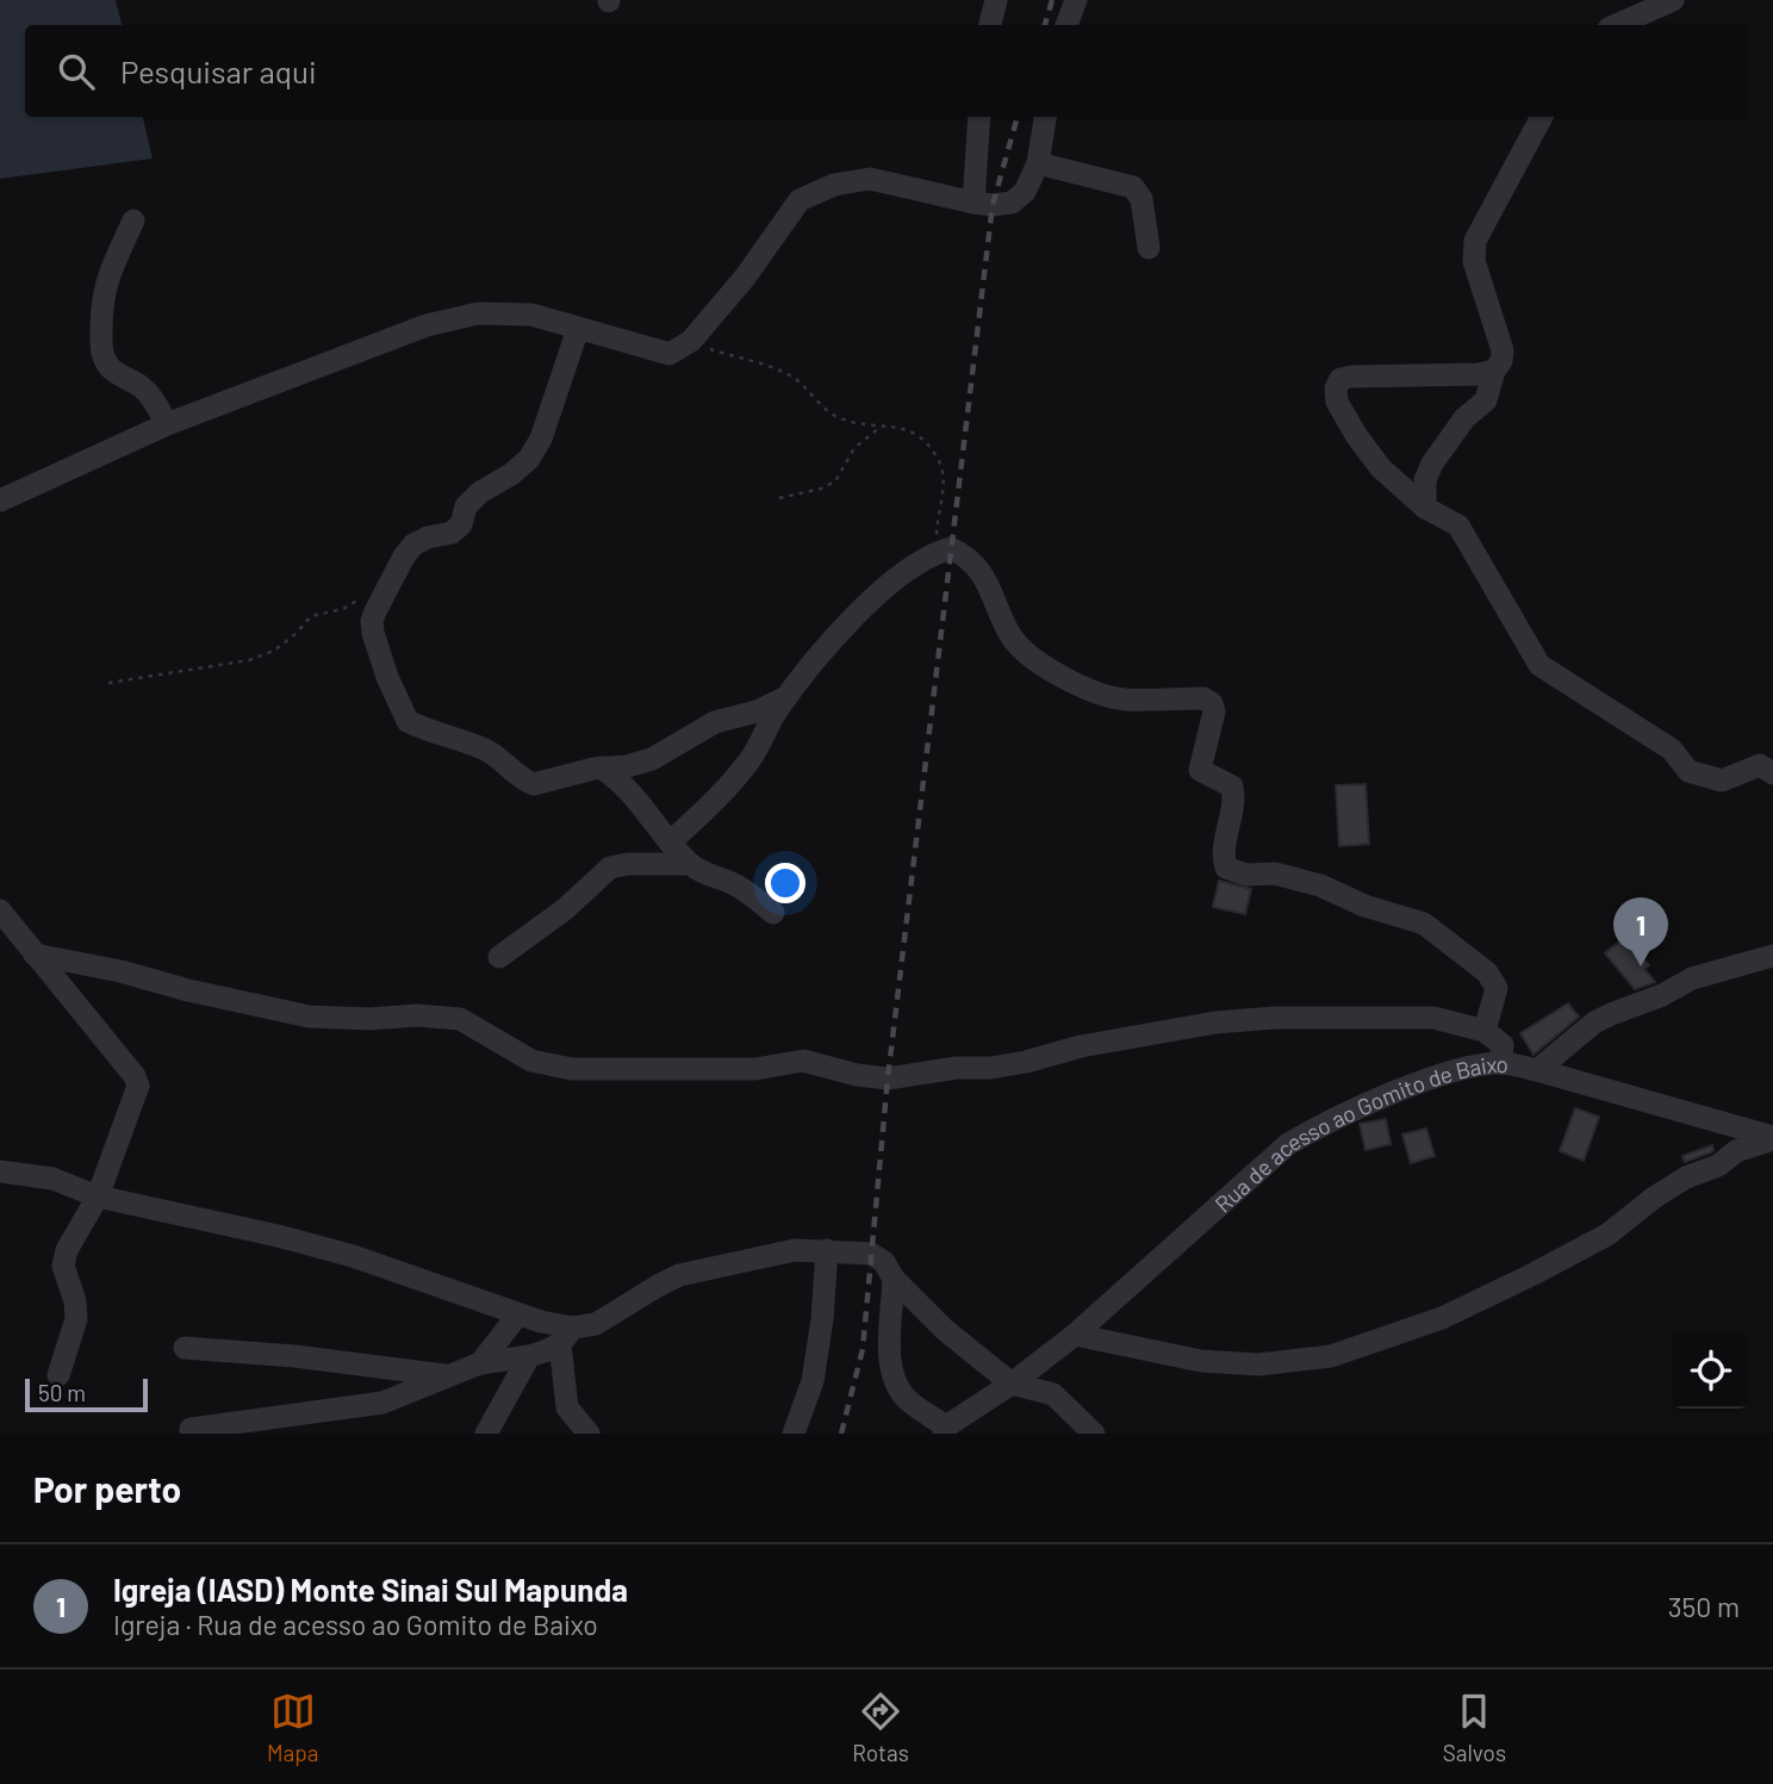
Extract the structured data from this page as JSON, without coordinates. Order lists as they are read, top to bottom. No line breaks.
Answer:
{"streets":{"street":["Rua de acesso ao Gomito de Baixo"]},"scale_bar":"50 m","page":{"search":"Pesquisar aqui","pins":"1","scale":"50 m","heading":"Por perto","list":[{"mark":"1","name":"Igreja (IASD) Monte Sinai Sul Mapunda","note":"Igreja · Rua de acesso ao Gomito de Baixo","value":"350 m"}],"nav":["Mapa","Rotas","Salvos"]}}
